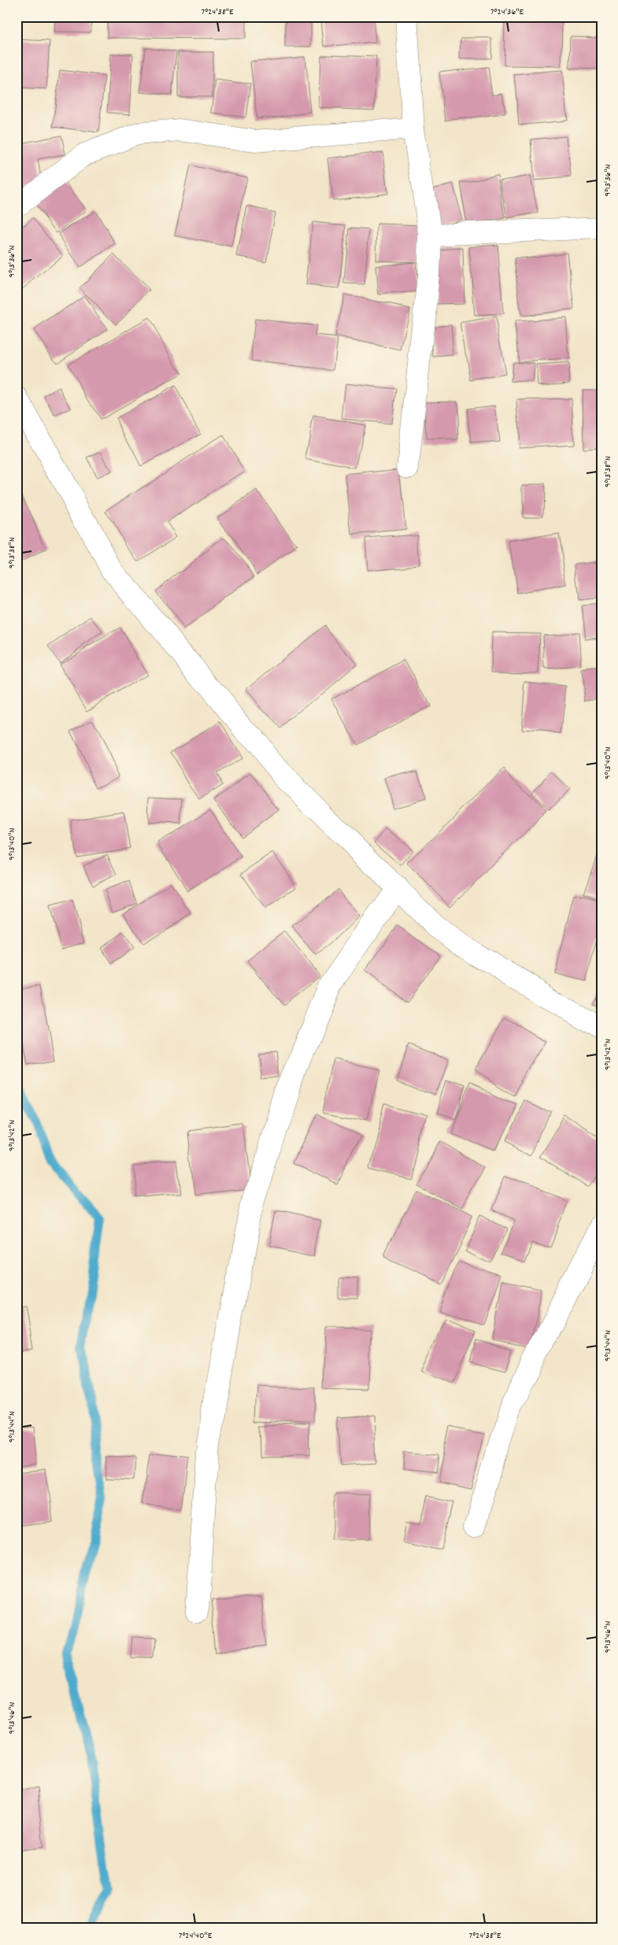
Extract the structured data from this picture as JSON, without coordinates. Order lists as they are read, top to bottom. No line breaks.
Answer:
{"coordinates":["7°24'38\"E","7°24'36\"E","9°13'36\"N","9°13'38\"N","9°13'40\"N","9°13'42\"N","9°13'44\"N","9°13'46\"N","7°24'40\"E"]}
